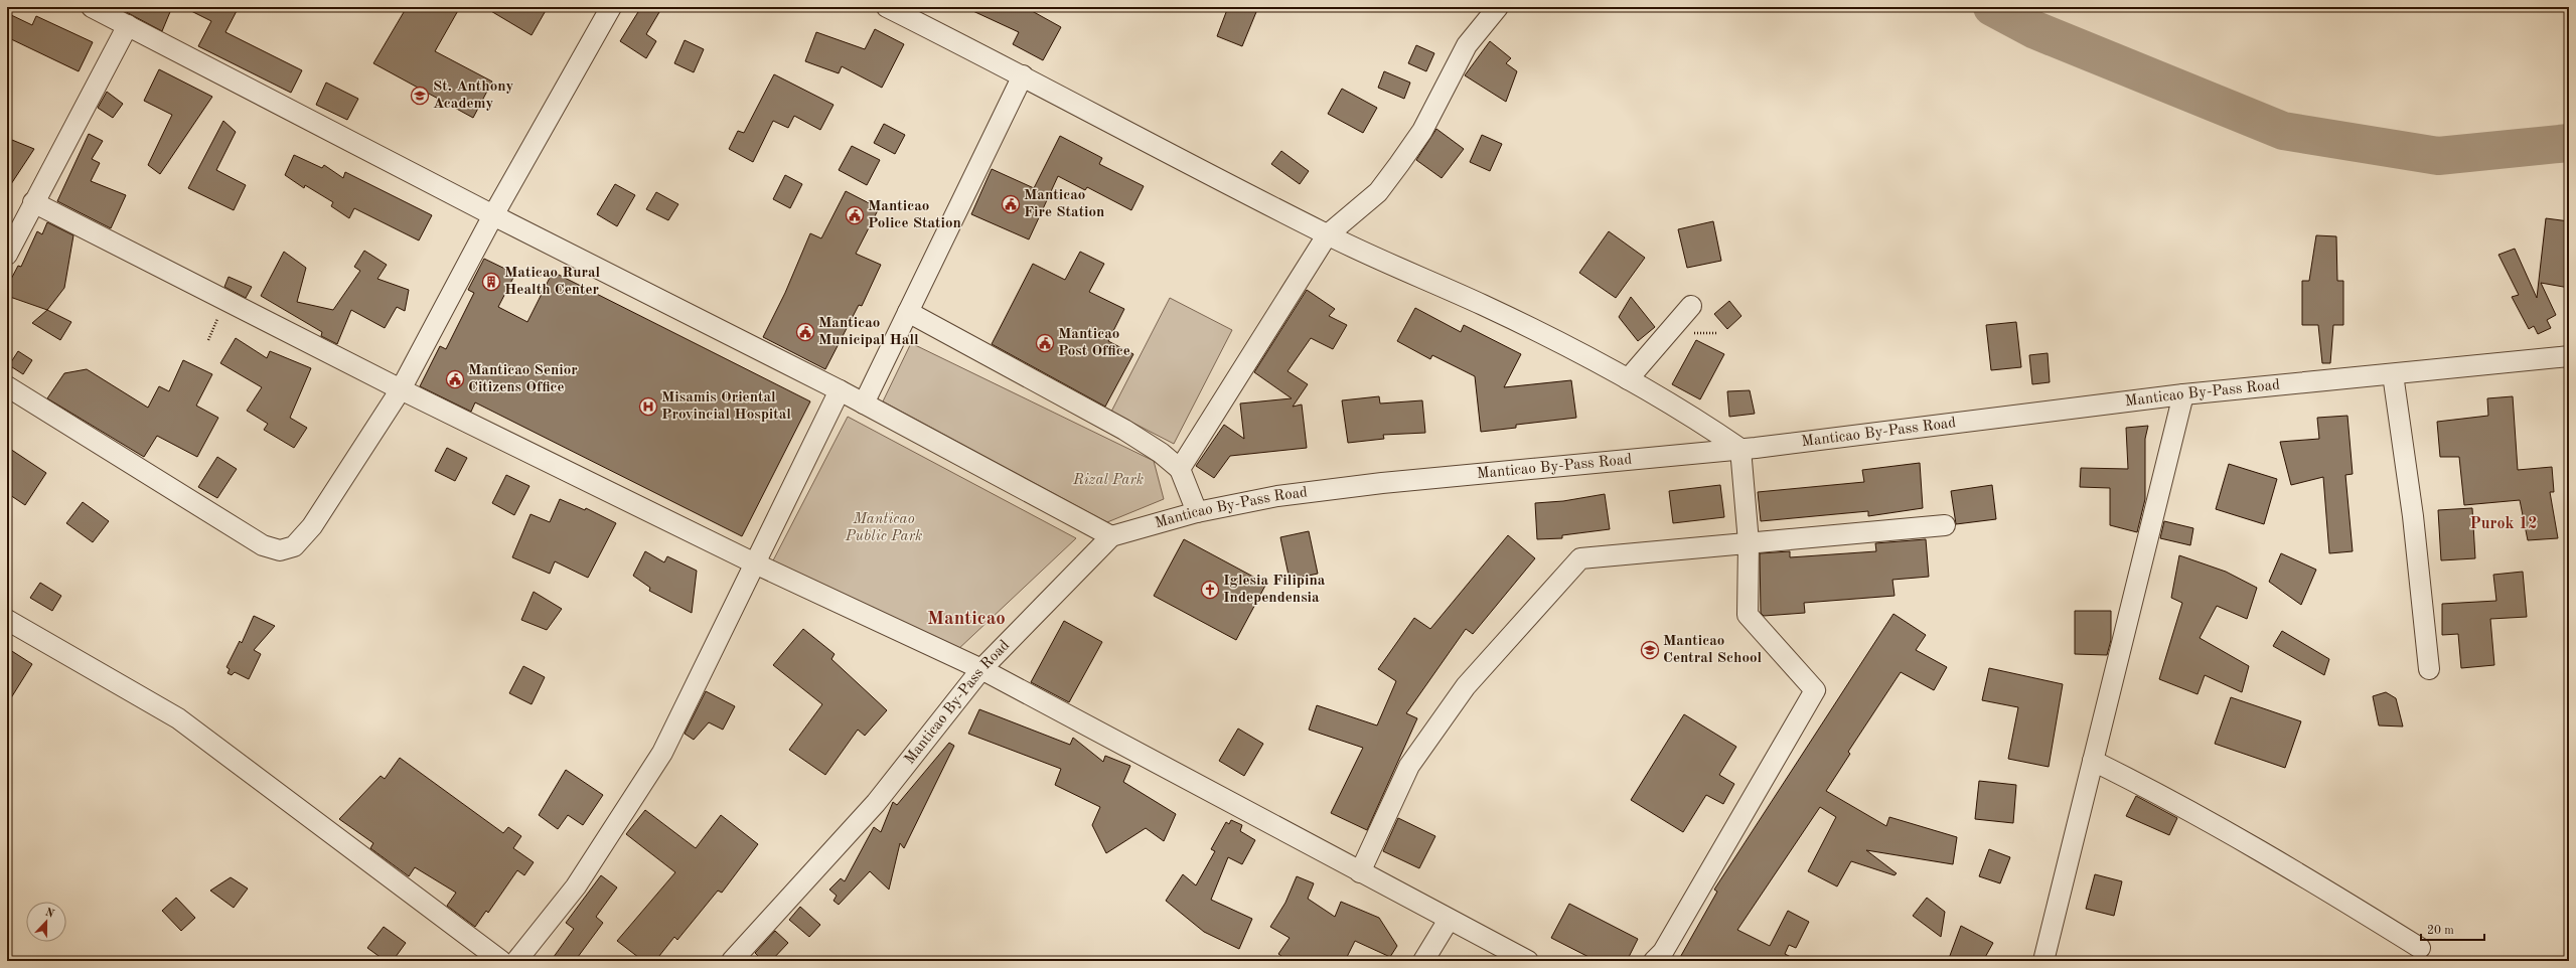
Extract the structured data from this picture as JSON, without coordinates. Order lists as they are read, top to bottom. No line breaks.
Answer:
{"streets":{"street":["Manticao By-Pass Road"]},"districts":["Purok 12","Manticao"],"parks":["Rizal Park","Manticao Public Park"],"places":{"school or university":["St. Anthony Academy","Manticao Central School"],"public building":["Manticao Fire Station","Manticao Police Station","Manticao Municipal Hall","Manticao Post Office","Manticao Senior Citizens Office"],"building":["Maticao Rural Health Center"],"hospital":["Misamis Oriental Provincial Hospital"],"church":["Iglesia Filipina Independensia"]},"scale_bar":"20 m","north":"top"}
